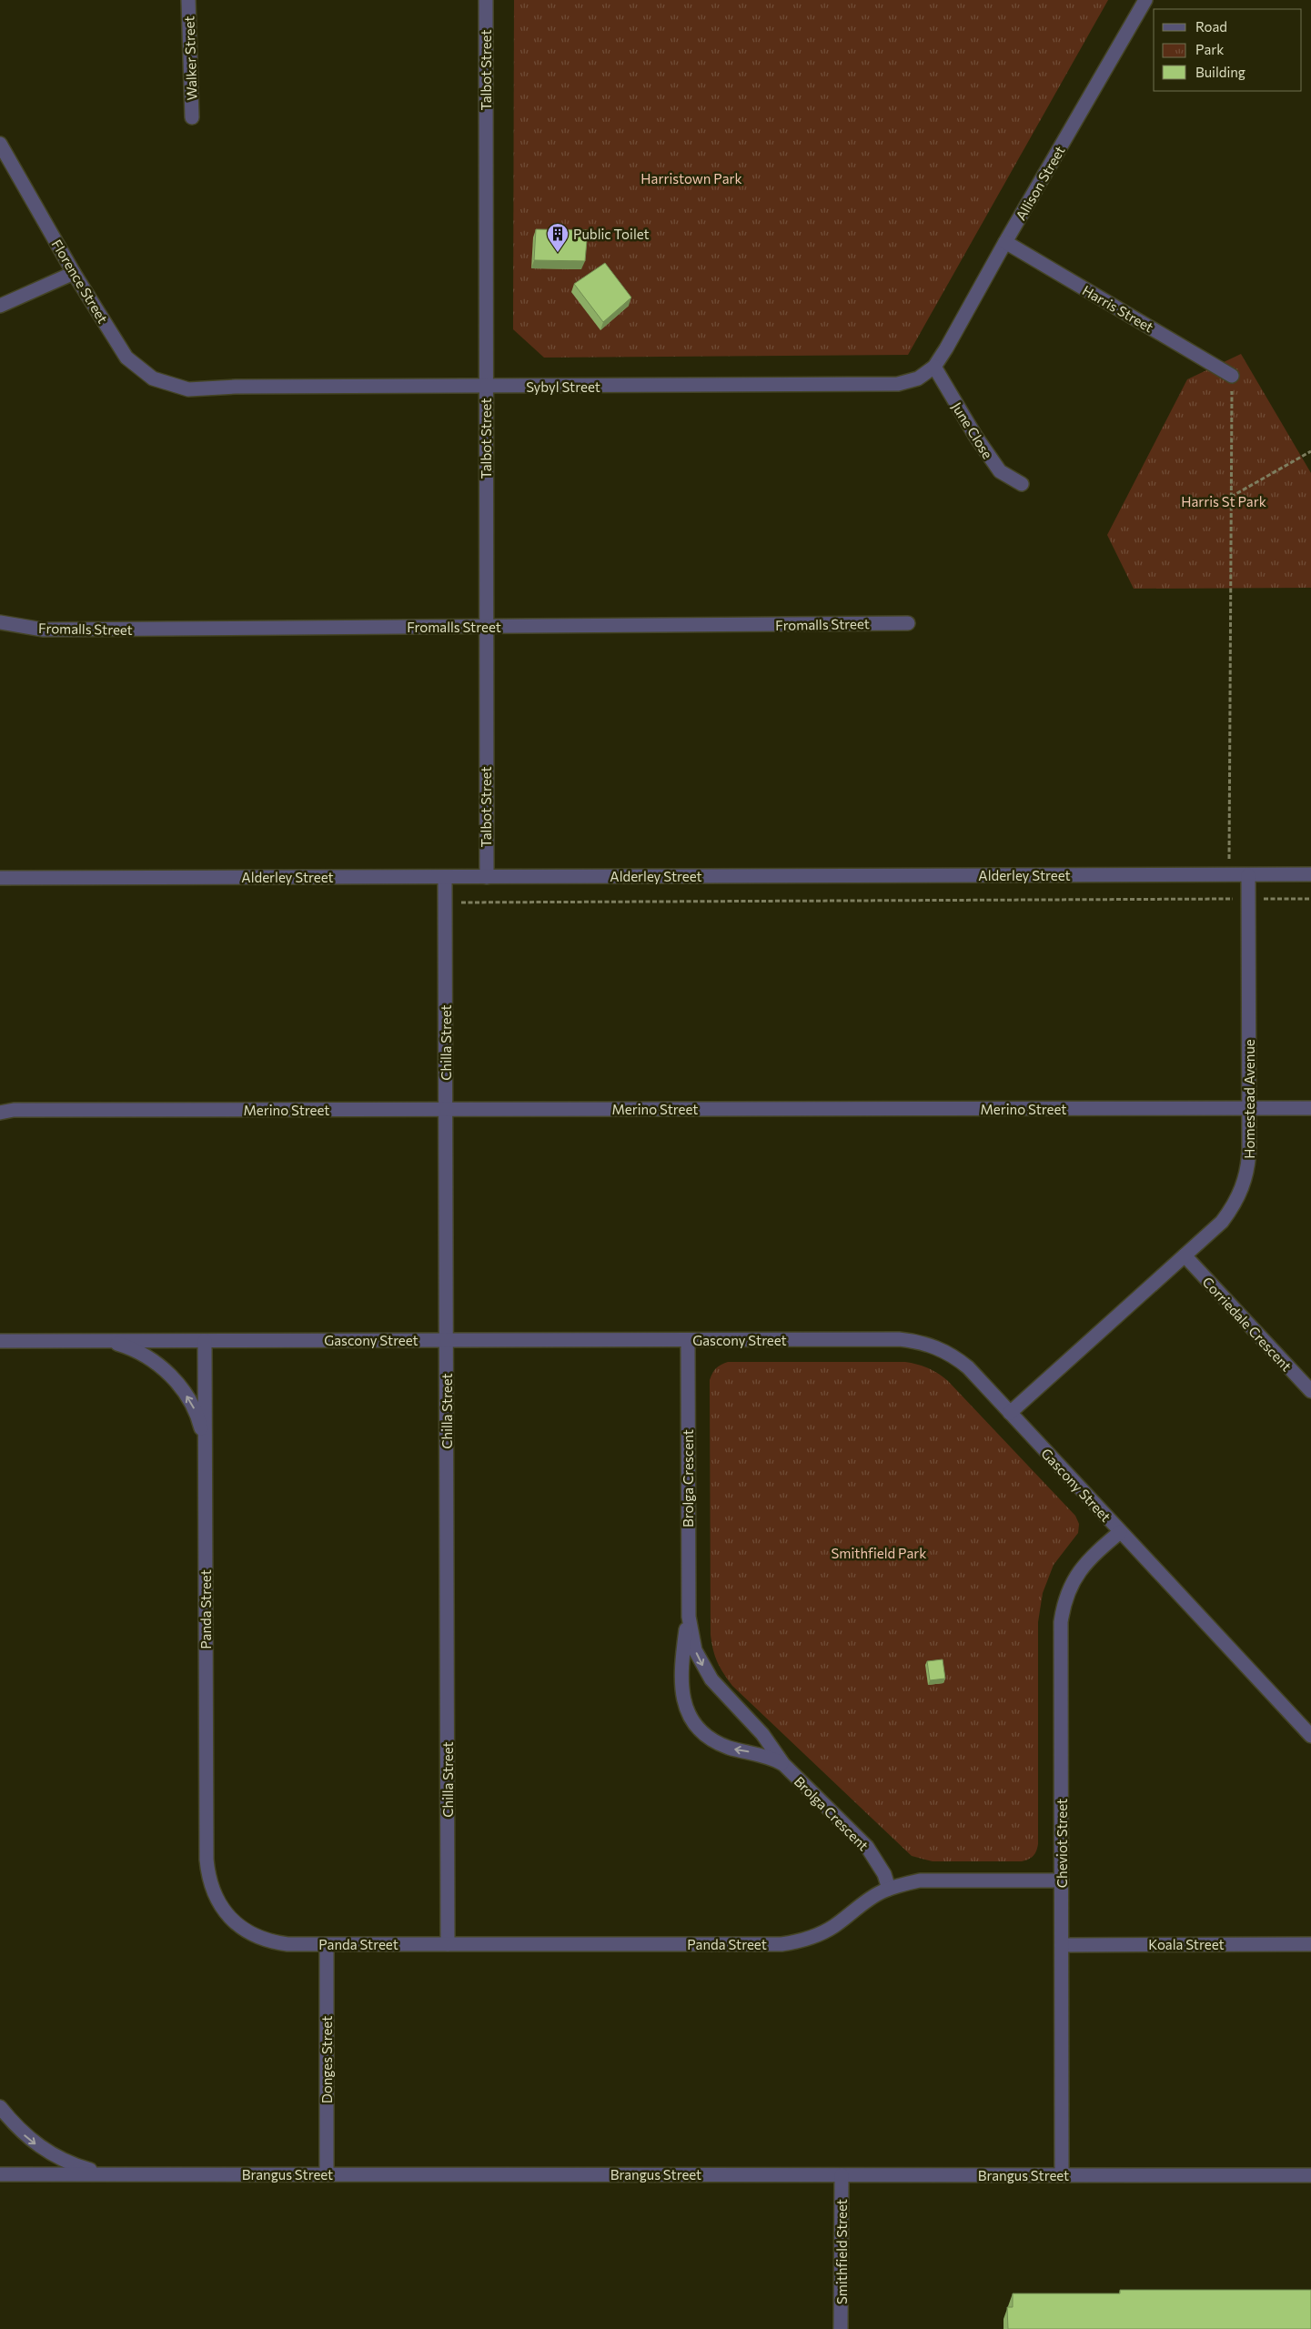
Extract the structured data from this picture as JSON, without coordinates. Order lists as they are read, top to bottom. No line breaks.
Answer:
{"streets":{"street":["Walker Street","Talbot Street","Allison Street","Florence Street","Harris Street","Sybyl Street","June Close","Fromalls Street","Alderley Street","Chilla Street","Homestead Avenue","Merino Street","Corriedale Crescent","Gascony Street","Brolga Crescent","Panda Street","Cheviot Street","Koala Street","Donges Street","Brangus Street","Smithfield Street"]},"crossings":[["Talbot Street","Sybyl Street"],["Talbot Street","Fromalls Street"],["Talbot Street","Alderley Street"],["Allison Street","Harris Street"],["Allison Street","Sybyl Street"],["Allison Street","June Close"],["Florence Street","Sybyl Street"],["Sybyl Street","June Close"],["Alderley Street","Chilla Street"],["Alderley Street","Homestead Avenue"],["Chilla Street","Merino Street"],["Chilla Street","Gascony Street"],["Chilla Street","Panda Street"],["Homestead Avenue","Merino Street"],["Homestead Avenue","Corriedale Crescent"],["Homestead Avenue","Gascony Street"],["Gascony Street","Brolga Crescent"],["Gascony Street","Panda Street"],["Gascony Street","Cheviot Street"],["Brolga Crescent","Panda Street"],["Panda Street","Cheviot Street"],["Panda Street","Donges Street"],["Cheviot Street","Koala Street"],["Cheviot Street","Brangus Street"],["Donges Street","Brangus Street"],["Brangus Street","Smithfield Street"]],"parks":["Harristown Park","Harris St Park","Smithfield Park"],"places":{"building":["Public Toilet"]},"legend":["Road","Park","Building"]}
